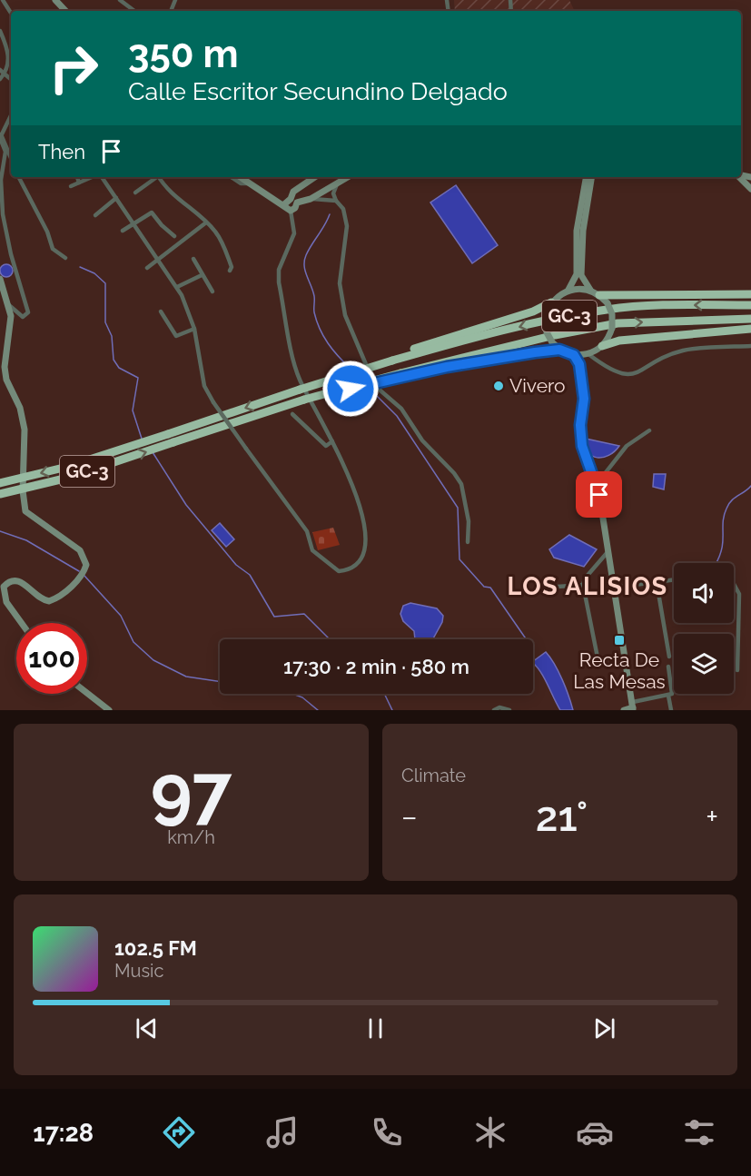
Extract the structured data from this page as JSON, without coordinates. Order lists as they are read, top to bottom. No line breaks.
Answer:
{"streets":{"highway":["GC-3"]},"districts":["LOS ALISIOS"],"places":{"other":["Vivero"],"transit":["Recta De Las Mesas"]},"page":{"turn":["350 m","Calle Escritor Secundino Delgado"],"then":"Then","limit":"100","trip":"17:30 · 2 min · 580 m","tile":[["97","km/h"],"Climate"],"heat":["−","21°","+"],"song":["102.5 FM","Music"],"tabs":"17:28"}}
